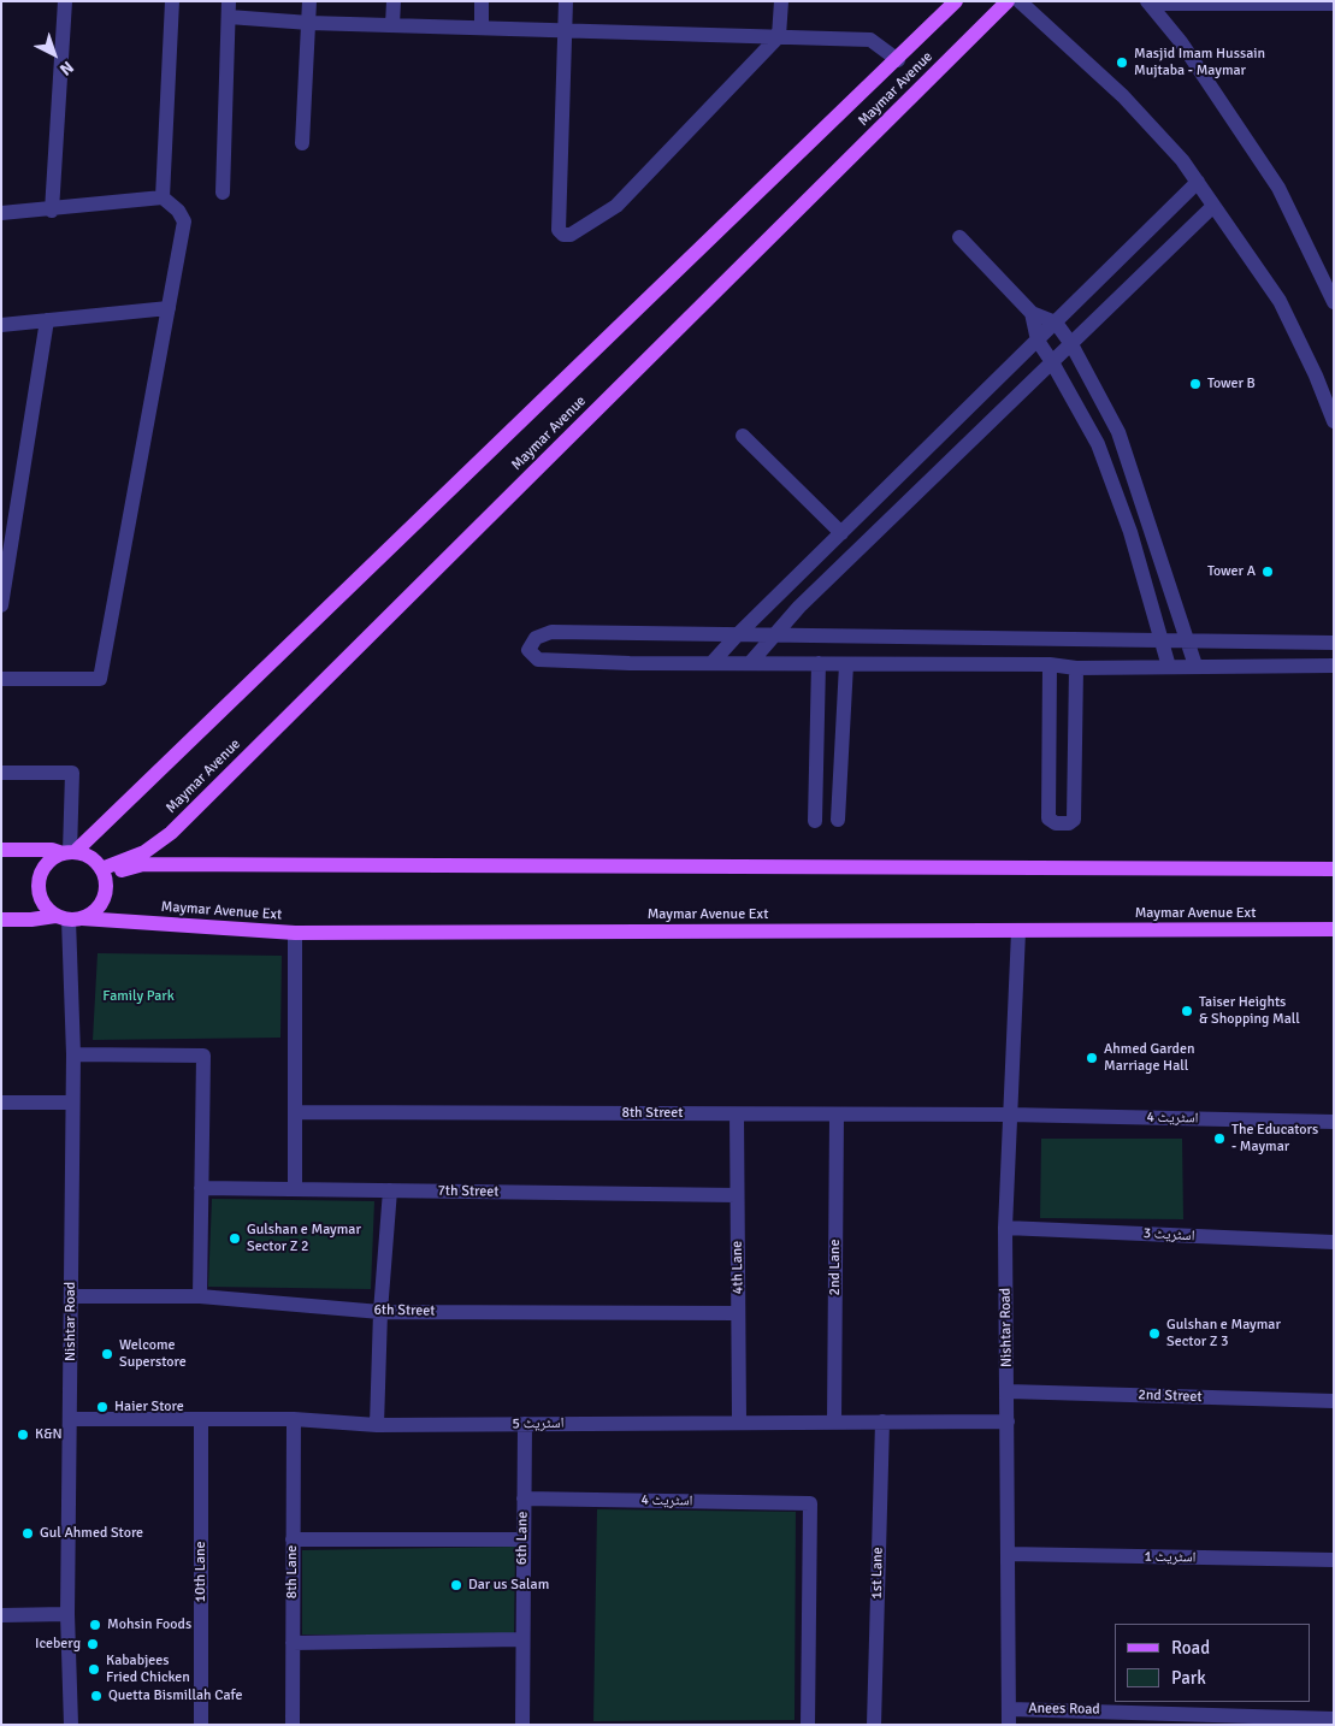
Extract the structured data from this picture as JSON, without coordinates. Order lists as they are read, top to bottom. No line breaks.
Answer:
{"streets":{"main road":["Maymar Avenue","Maymar Avenue Ext"],"street":["8th Street","اسٹریٹ 4","7th Street","اسٹریٹ 3","4th Lane","2nd Lane","6th Street","Nishtar Road","2nd Street","اسٹریٹ 5","6th Lane","اسٹریٹ 1","10th Lane","8th Lane","1st Lane","Anees Road"]},"crossings":[["Maymar Avenue","Maymar Avenue Ext"],["Maymar Avenue","Nishtar Road"],["Maymar Avenue Ext","Nishtar Road"],["8th Street","اسٹریٹ 4"],["8th Street","4th Lane"],["8th Street","2nd Lane"],["8th Street","Nishtar Road"],["اسٹریٹ 4","Nishtar Road"],["اسٹریٹ 4","6th Lane"],["7th Street","4th Lane"],["اسٹریٹ 3","Nishtar Road"],["4th Lane","6th Street"],["4th Lane","اسٹریٹ 5"],["2nd Lane","اسٹریٹ 5"],["6th Street","Nishtar Road"],["Nishtar Road","2nd Street"],["Nishtar Road","اسٹریٹ 5"],["Nishtar Road","اسٹریٹ 1"],["Nishtar Road","Anees Road"],["اسٹریٹ 5","6th Lane"],["اسٹریٹ 5","10th Lane"],["اسٹریٹ 5","8th Lane"],["اسٹریٹ 5","1st Lane"]],"parks":["Family Park"],"places":["Masjid Imam Hussain Mujtaba - Maymar","Tower B","Tower A","Taiser Heights & Shopping Mall","Ahmed Garden Marriage Hall","The Educators - Maymar","Gulshan e Maymar Sector Z 2","Gulshan e Maymar Sector Z 3","Welcome Superstore","Haier Store","K&N","Gul Ahmed Store","Dar us Salam","Mohsin Foods","Iceberg","Kababjees Fried Chicken","Quetta Bismillah Cafe"],"legend":["Road","Park"],"north":"bottom right"}
